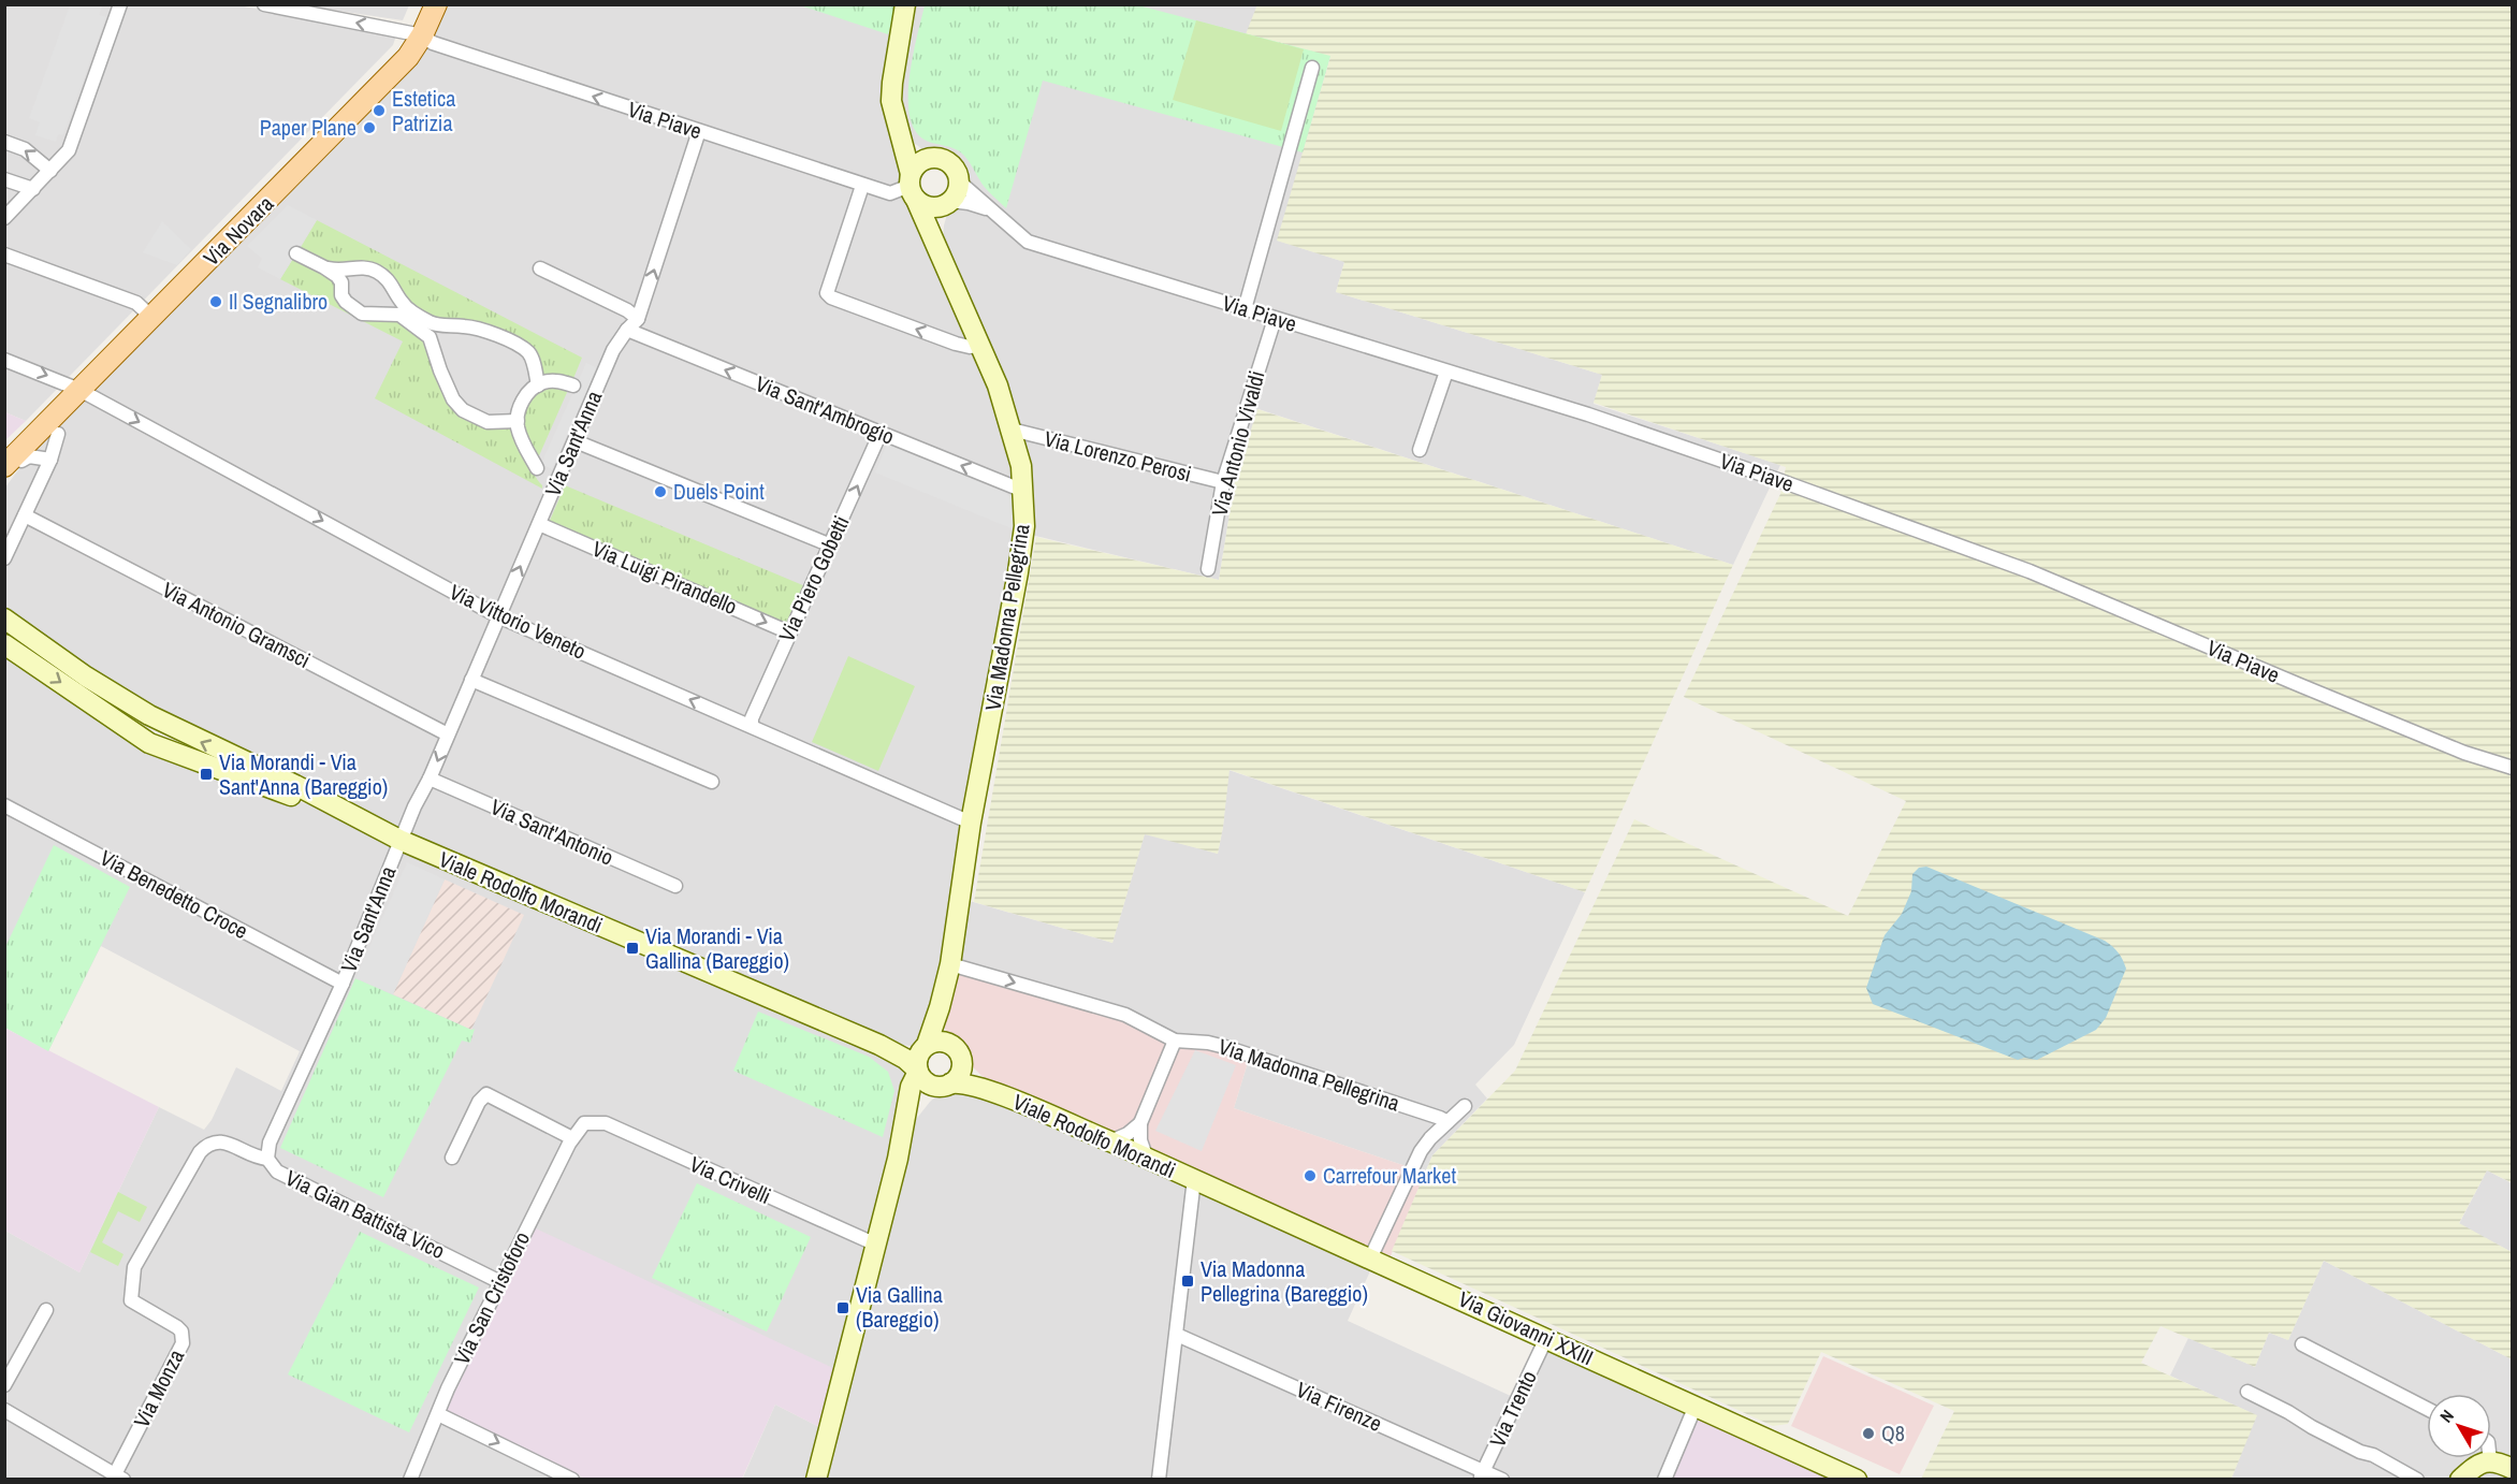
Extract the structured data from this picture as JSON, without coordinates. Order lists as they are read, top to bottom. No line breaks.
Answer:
{"streets":{"main road":["Via Novara"],"street":["Via Piave","Via Sant'Ambrogio","Via Sant'Anna","Via Antonio Vivaldi","Via Lorenzo Perosi","Via Luigi Pirandello","Via Piero Gobetti","Via Madonna Pellegrina","Via Vittorio Veneto","Via Antonio Gramsci","Via Sant'Antonio","Viale Rodolfo Morandi","Via Benedetto Croce","Via Crivelli","Via Gian Battista Vico","Via San Cristoforo","Via Giovanni XXIII","Via Monza","Via Firenze","Via Trento"]},"crossings":[["Via Piave","Via Novara"],["Via Piave","Via Sant'Anna"],["Via Piave","Via Antonio Vivaldi"],["Via Piave","Via Madonna Pellegrina"],["Via Novara","Via Vittorio Veneto"],["Via Sant'Ambrogio","Via Sant'Anna"],["Via Sant'Ambrogio","Via Piero Gobetti"],["Via Sant'Ambrogio","Via Madonna Pellegrina"],["Via Sant'Anna","Via Luigi Pirandello"],["Via Sant'Anna","Via Vittorio Veneto"],["Via Sant'Anna","Via Antonio Gramsci"],["Via Sant'Anna","Via Sant'Antonio"],["Via Sant'Anna","Viale Rodolfo Morandi"],["Via Sant'Anna","Via Benedetto Croce"],["Via Sant'Anna","Via Gian Battista Vico"],["Via Antonio Vivaldi","Via Lorenzo Perosi"],["Via Lorenzo Perosi","Via Madonna Pellegrina"],["Via Luigi Pirandello","Via Piero Gobetti"],["Via Piero Gobetti","Via Vittorio Veneto"],["Via Madonna Pellegrina","Via Vittorio Veneto"],["Via Madonna Pellegrina","Viale Rodolfo Morandi"],["Viale Rodolfo Morandi","Via Giovanni XXIII"],["Via Crivelli","Via San Cristoforo"],["Via Gian Battista Vico","Via San Cristoforo"],["Via Gian Battista Vico","Via Monza"],["Via Giovanni XXIII","Via Trento"],["Via Firenze","Via Trento"]],"one_way":["Via Sant'Ambrogio","Via Piero Gobetti"],"places":{"other":["Estetica Patrizia","Paper Plane","Il Segnalibro","Duels Point","Carrefour Market","Q8"],"transit":["Via Morandi - Via Sant'Anna (Bareggio)","Via Morandi - Via Gallina (Bareggio)","Via Madonna Pellegrina (Bareggio)","Via Gallina (Bareggio)"]},"north":"top left"}
